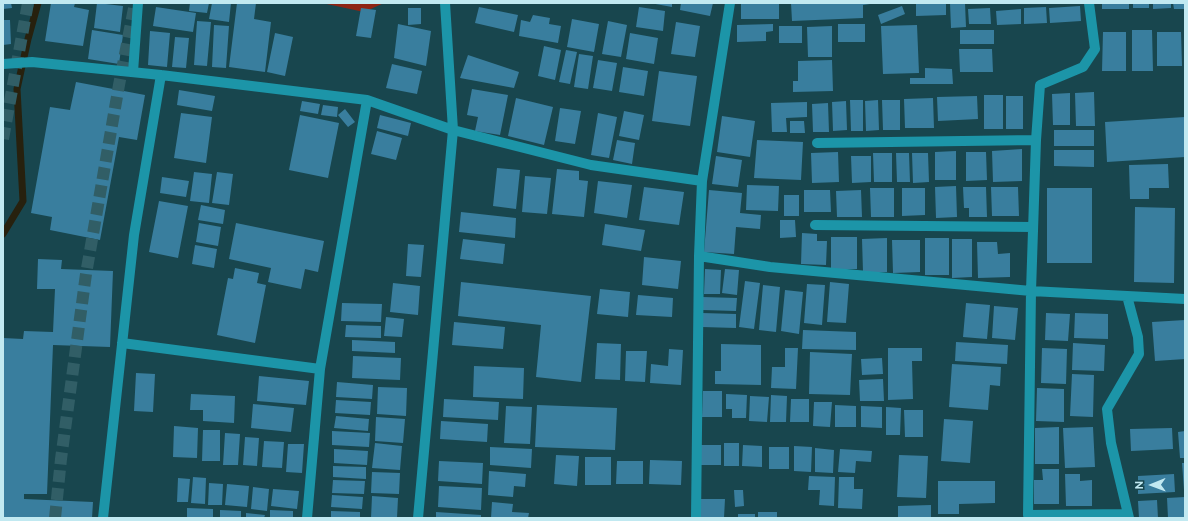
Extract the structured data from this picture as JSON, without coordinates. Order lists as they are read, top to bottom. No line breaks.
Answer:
{"north":"left"}
